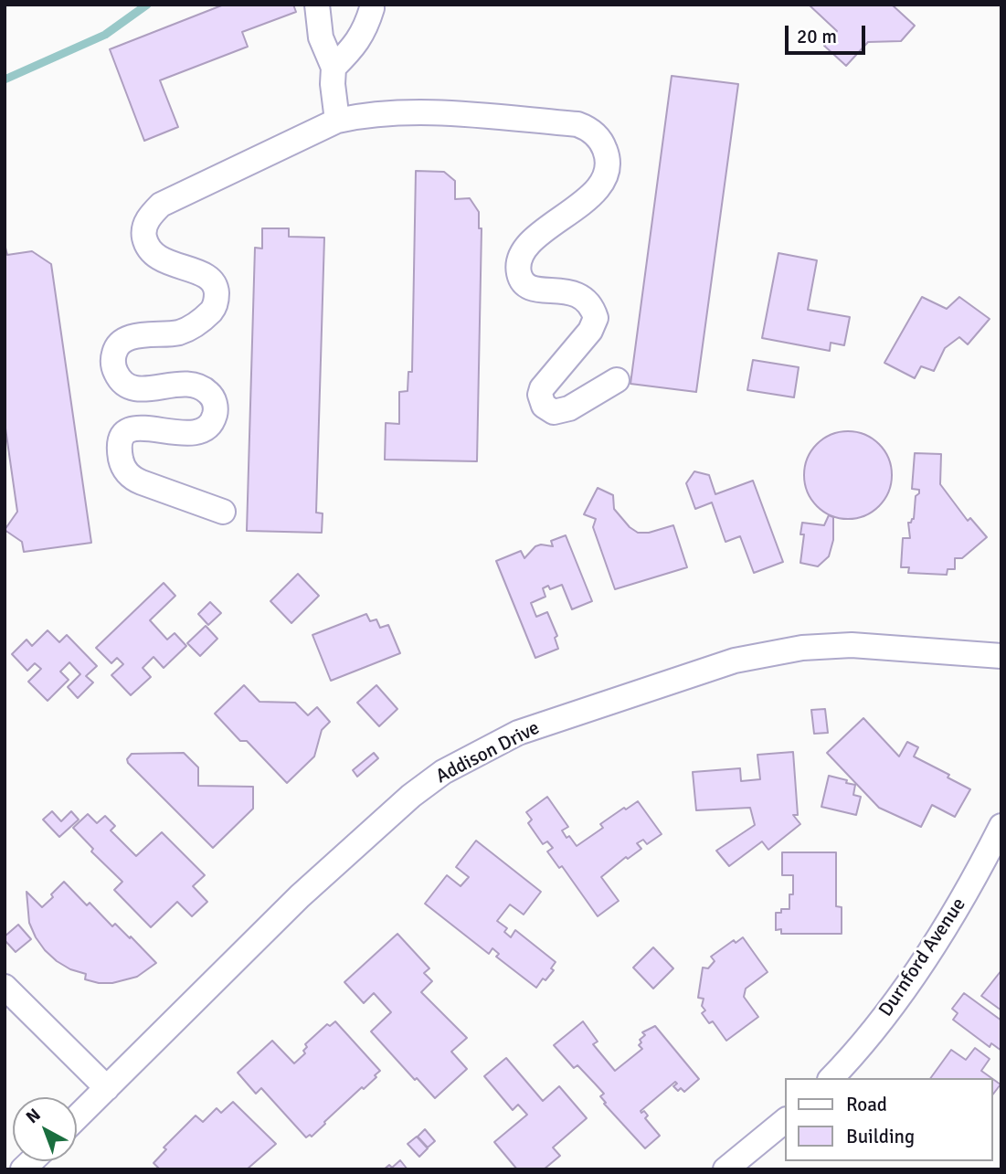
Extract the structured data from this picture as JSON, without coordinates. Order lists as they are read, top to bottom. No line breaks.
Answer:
{"streets":{"street":["Addison Drive","Durnford Avenue"]},"legend":["Road","Building"],"scale_bar":"20 m","north":"top left"}
